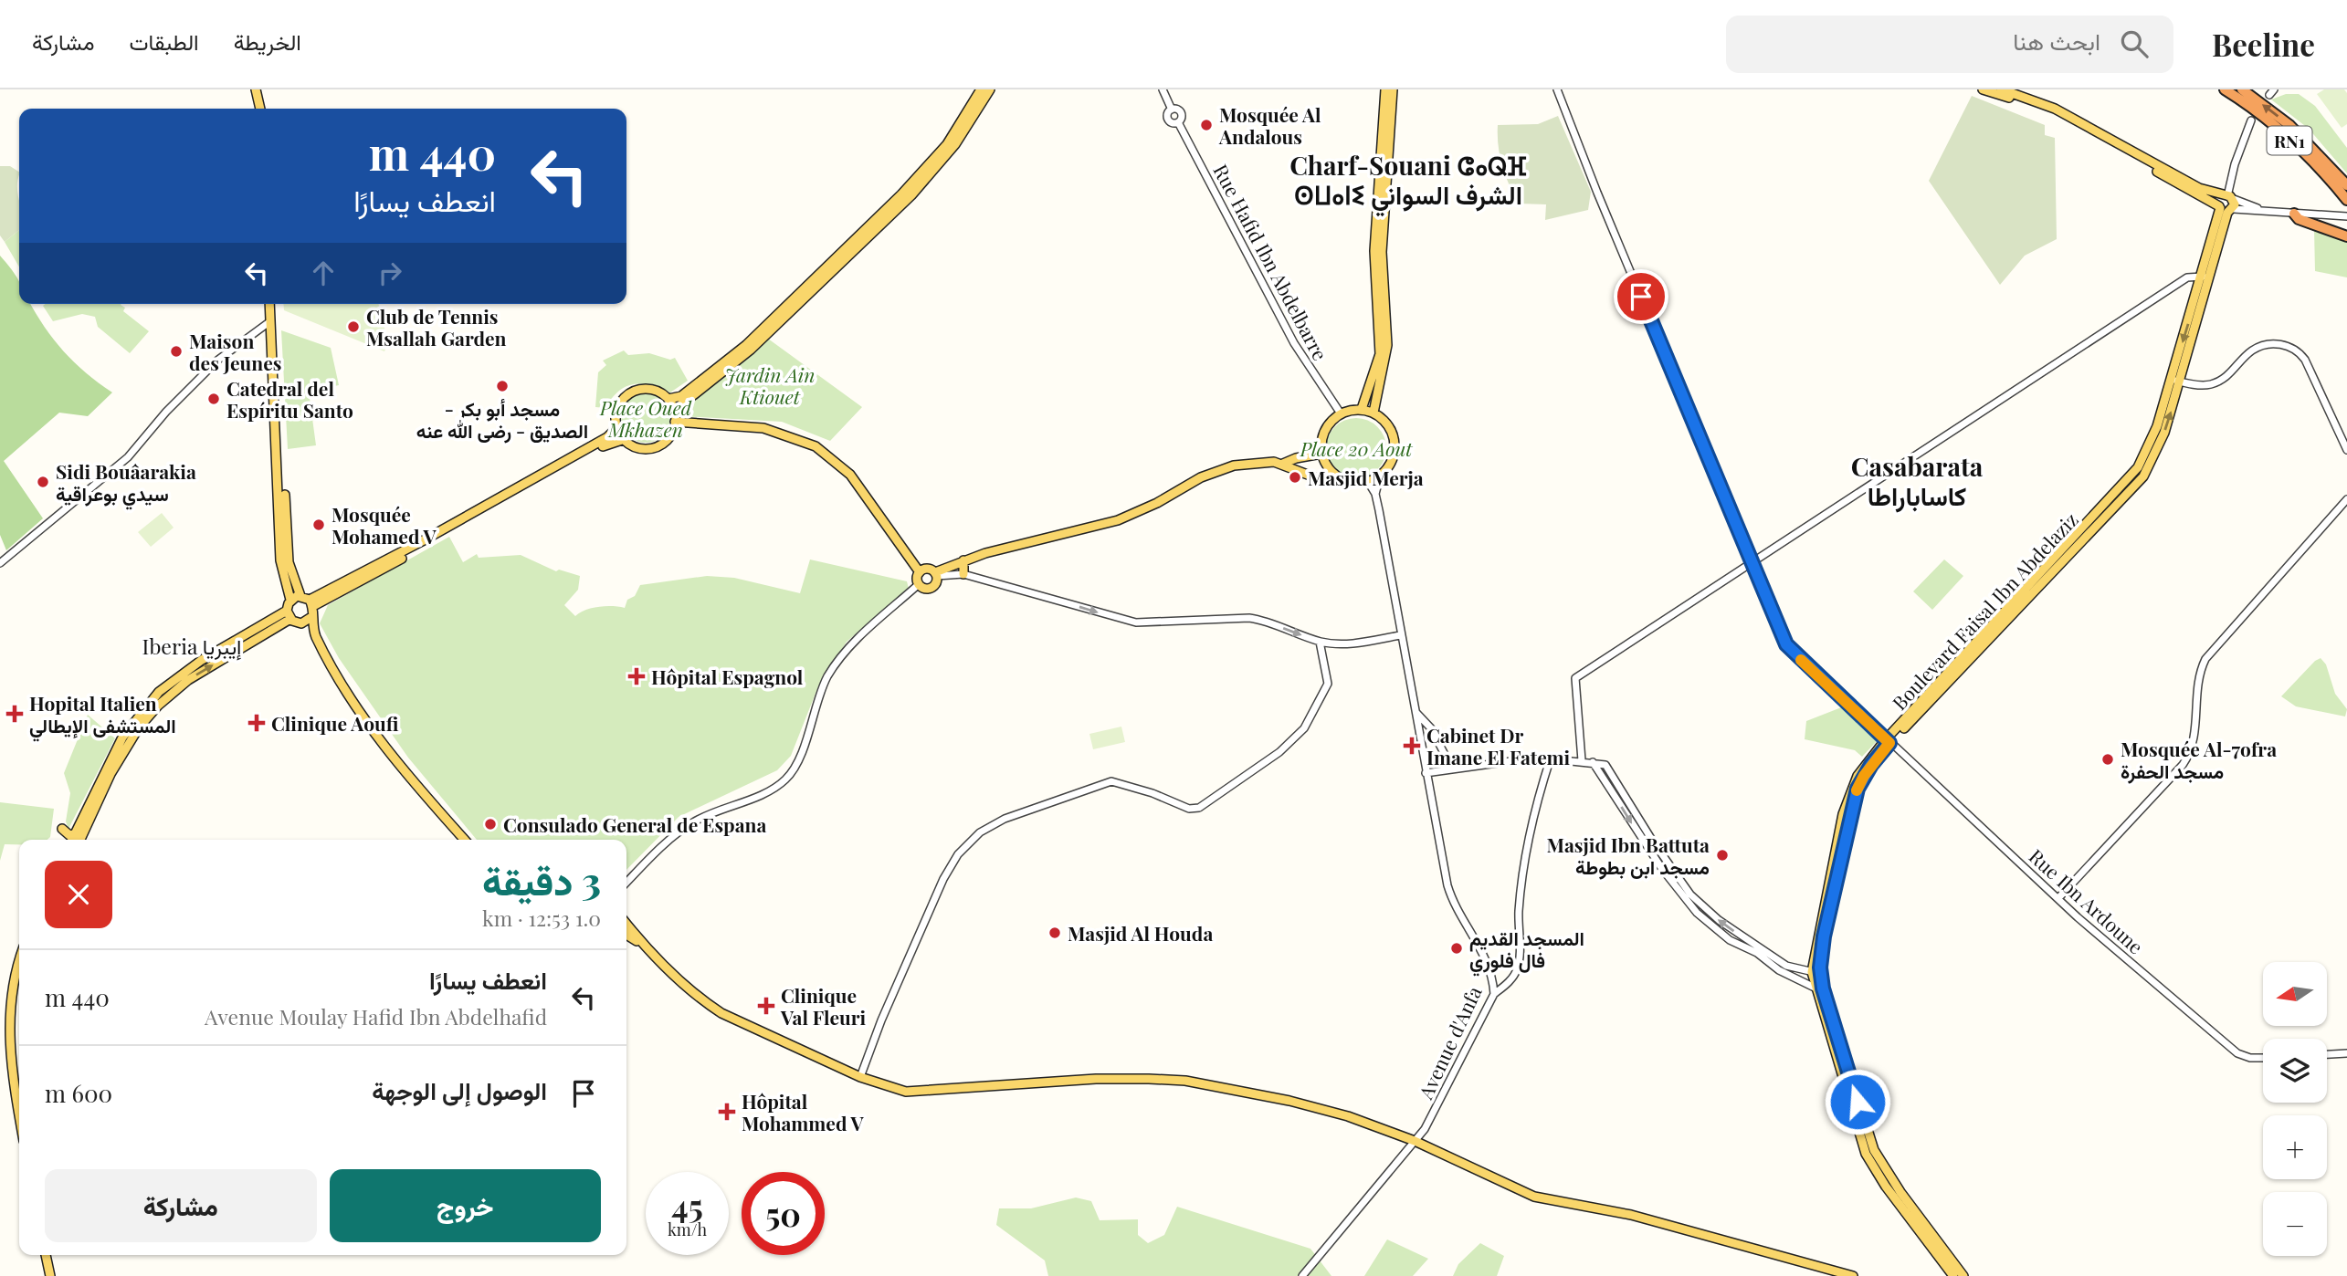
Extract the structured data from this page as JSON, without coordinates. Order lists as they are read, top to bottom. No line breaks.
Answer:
{"streets":{"highway":["RN1"],"main road":["Boulevard Faisal Ibn Abdelaziz"],"street":["Rue Hafid Ibn Abdelbarre","Rue Ibn Ardoune","Avenue d'Anfa"]},"crossings":[["Rue Hafid Ibn Abdelbarre","Avenue d'Anfa"],["Boulevard Faisal Ibn Abdelaziz","Rue Ibn Ardoune"]],"districts":["Charf-Souani ⵛⴰⵕⴼ ⵙⵡⴰⵏⵉ الشرف السواني","Casabarata كاساباراطا","Iberia إيبريا"],"parks":["Jardin Ain Ktiouet","Place Oued Mkhazen","Place 20 Aout"],"places":{"other":["Mosquée Al Andalous","Club de Tennis Msallah Garden","Maison des Jeunes","- مسجد أبو بكر الصديق - رضى الله عنه","Catedral del Espíritu Santo","Masjid Merja","Sidi Bouâarakia سيدي بوعراقية","Mosquée Mohamed V","Mosquée Al-7ofra مسجد الحفرة","Consulado General de Espana","Masjid Ibn Battuta مسجد ابن بطوطة","Masjid Al Houda","المسجد القديم فال فلوري"],"health":["Hôpital Espagnol","Hopital Italien المستشفى الإيطالي","Clinique Aoufi","Cabinet Dr Imane El Fatemi","Clinique Val Fleuri","Hôpital Mohammed V"]},"north":"left","page":{"header":"Beeline","search":"ابحث هنا","nav":["الخريطة","الطبقات","مشاركة"],"turn":["440 m","انعطف يسارًا"],"heading":["3 دقيقة","1.0 km · 12:53"],"list":[{"name":"انعطف يسارًا","note":"Avenue Moulay Hafid Ibn Abdelhafid","value":"440 m"},{"name":"الوصول إلى الوجهة","value":"600 m"}],"map_buttons":["+","−"],"buttons":["خروج","مشاركة"],"speed":"45 km/h","limit":"50"}}
